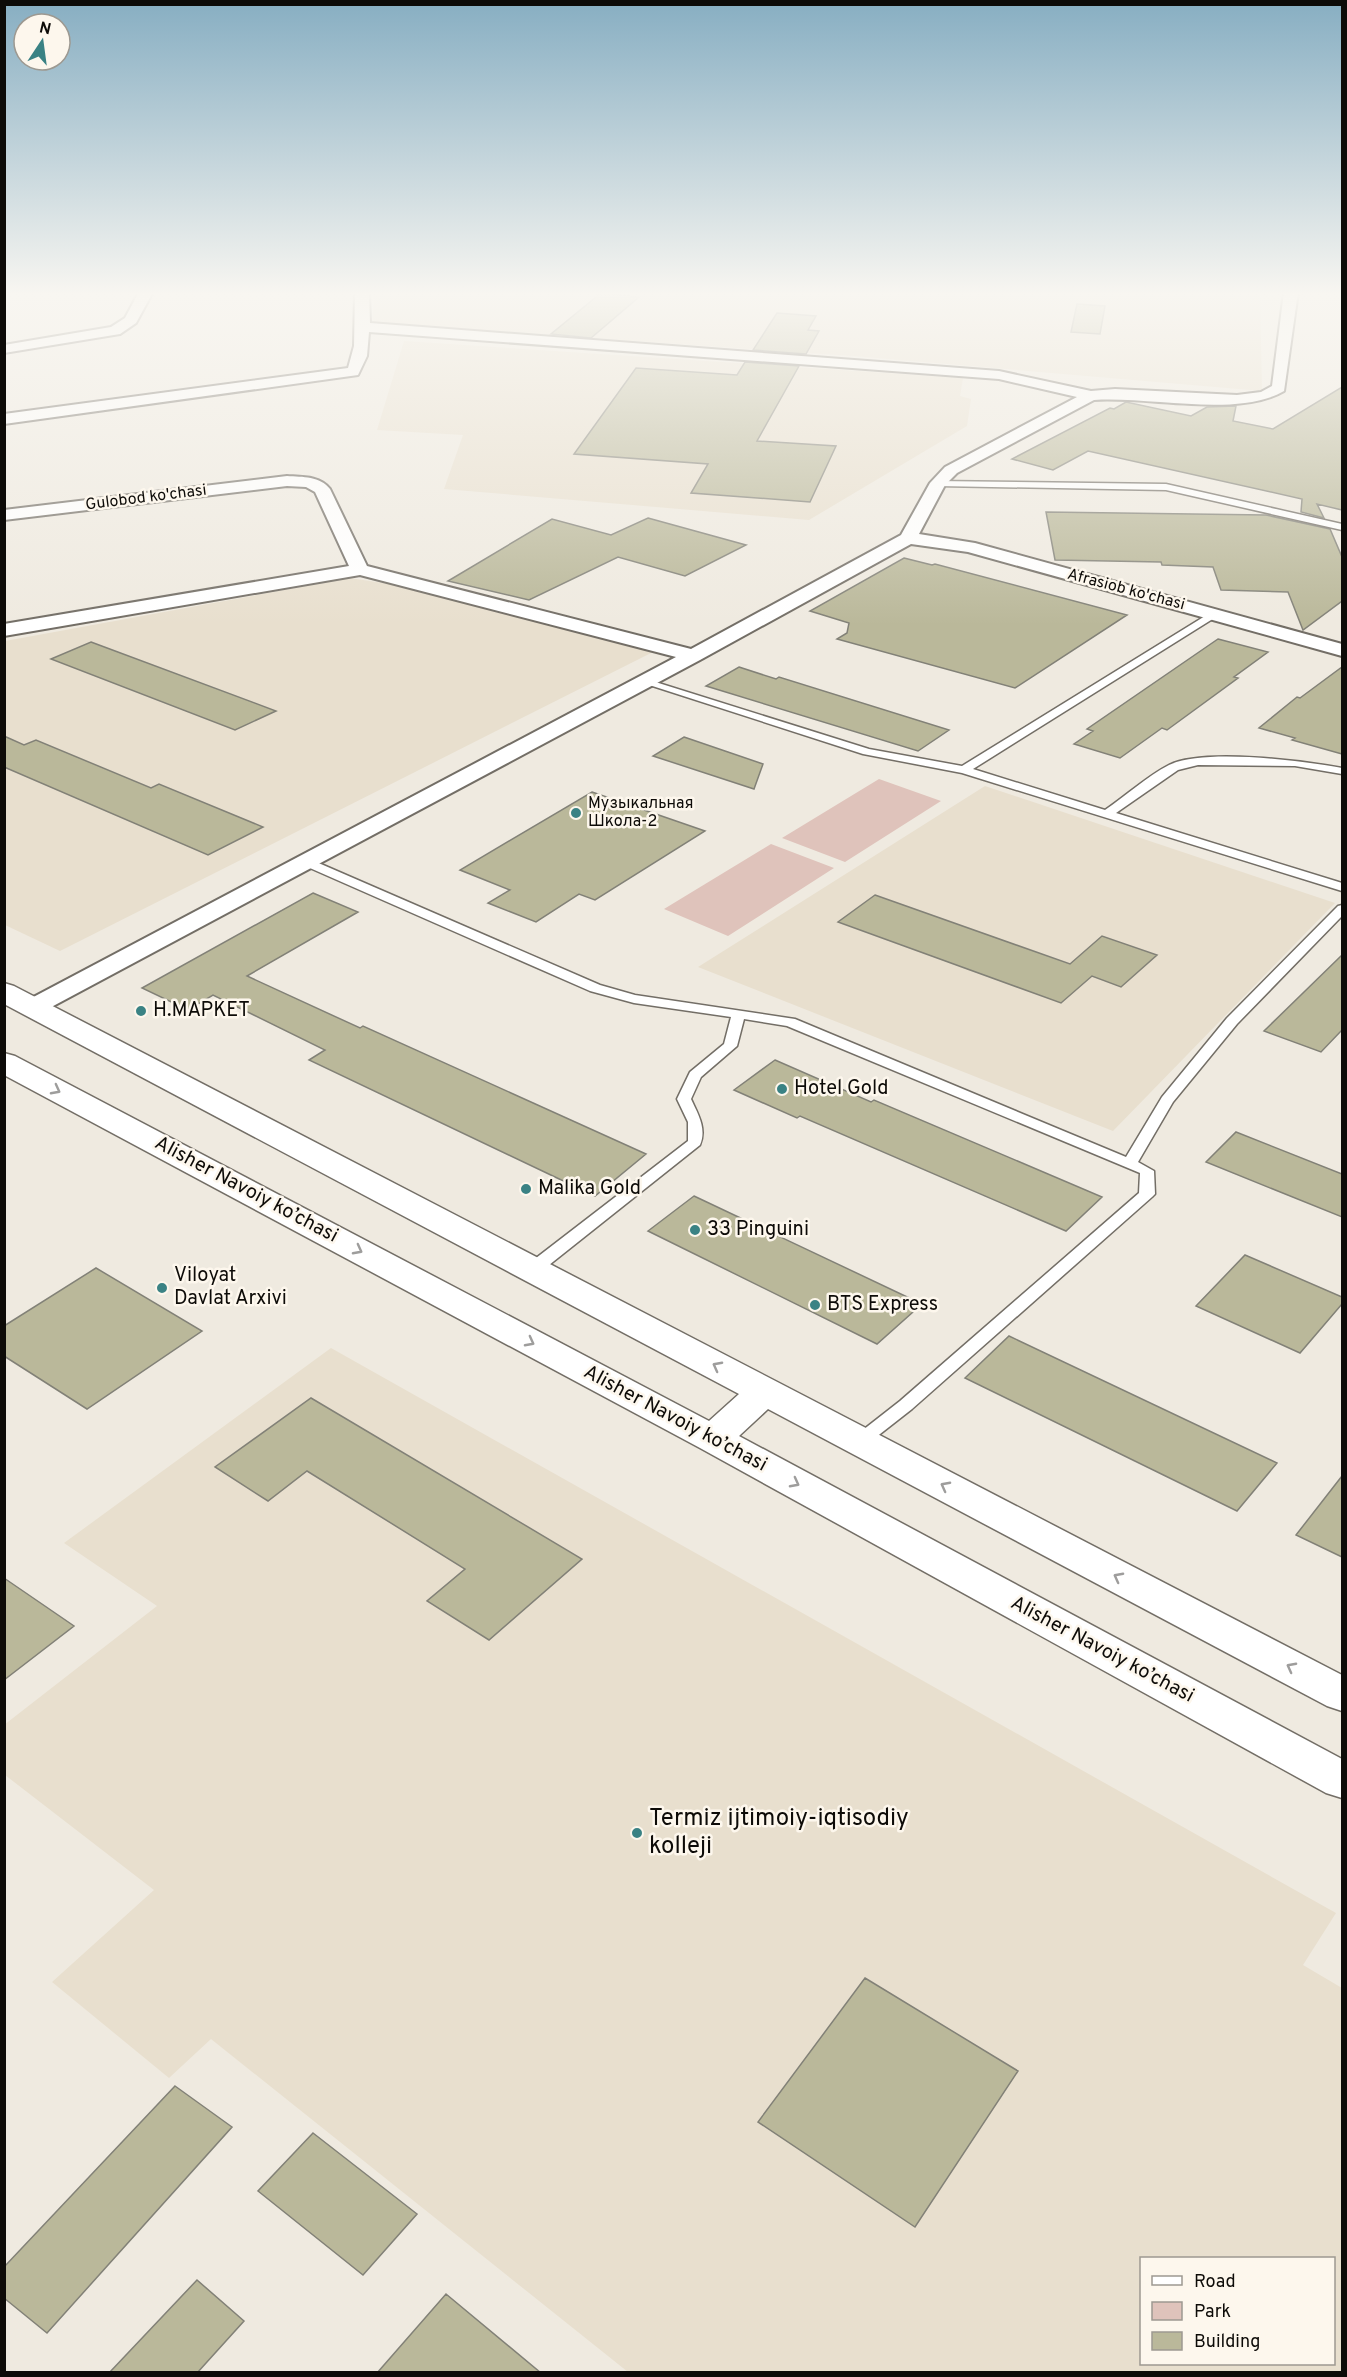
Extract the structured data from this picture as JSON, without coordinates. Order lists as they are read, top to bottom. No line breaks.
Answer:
{"streets":{"main road":["Alisher Navoiy ko’chasi"],"street":["Gulobod ko'chasi","Afrasiob ko'chasi"]},"places":["Музыкальная Школа-2","Н.МАРКЕТ","Hotel Gold","Malika Gold","33 Pinguini","Viloyat Davlat Arxivi","BTS Express","Termiz ijtimoiy-iqtisodiy kolleji"],"legend":["Road","Park","Building"],"north":"top"}
